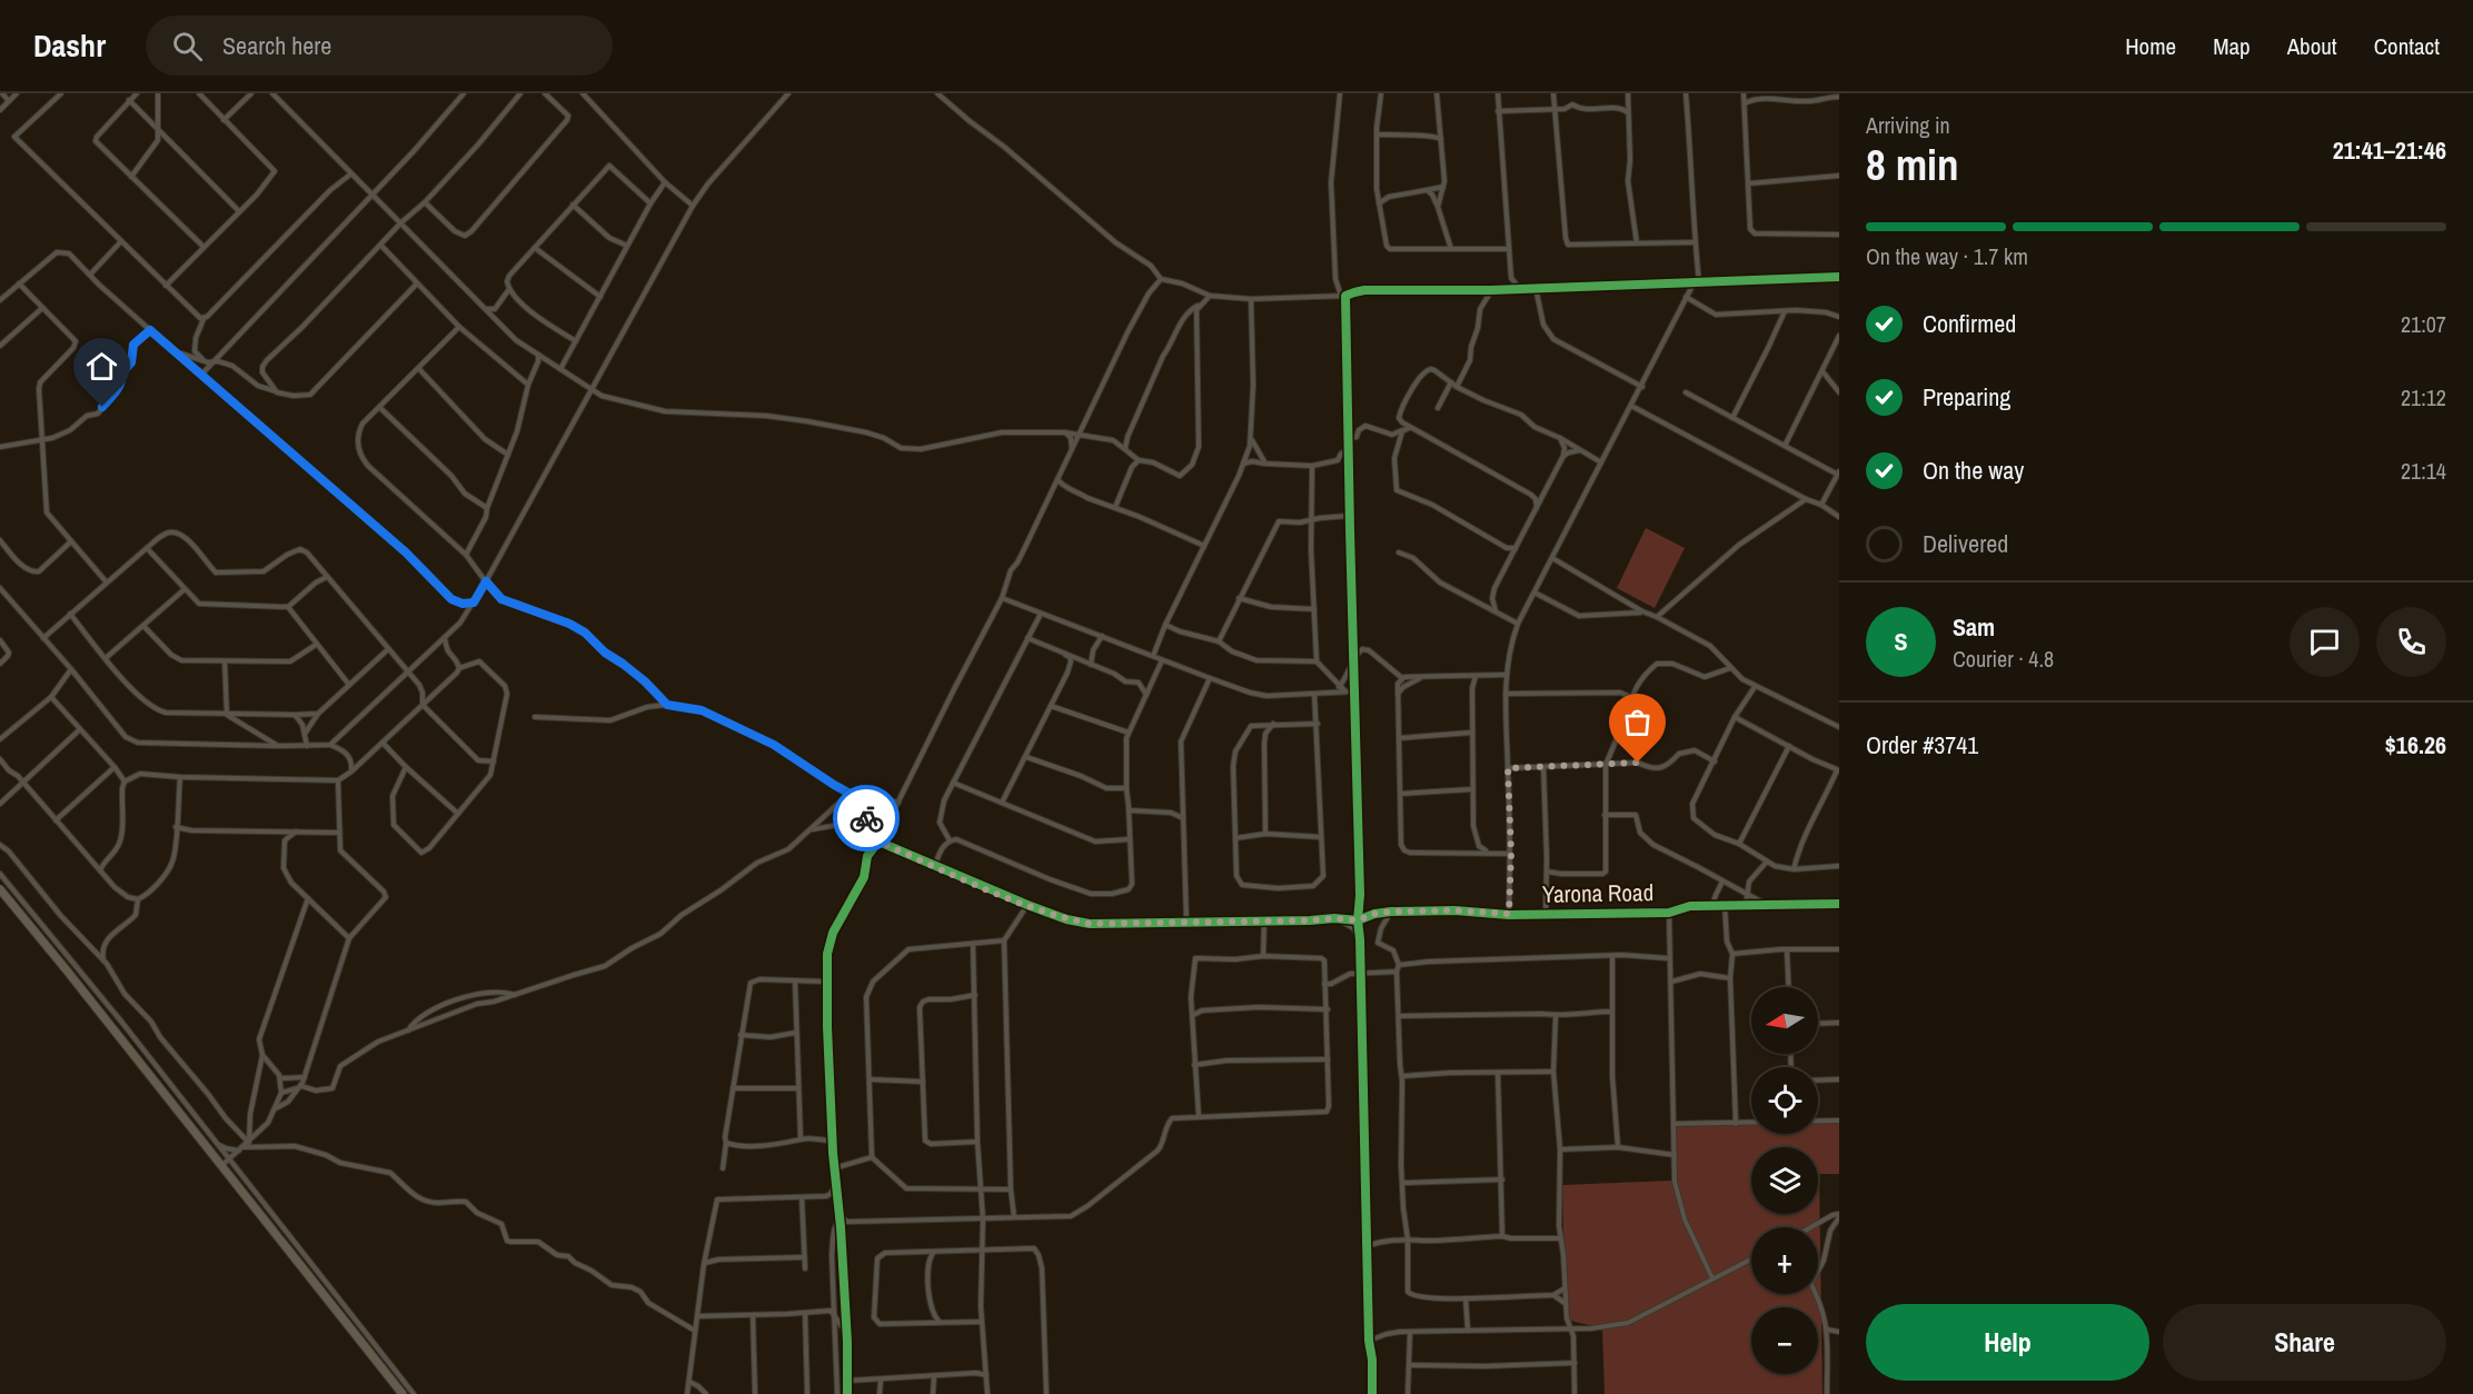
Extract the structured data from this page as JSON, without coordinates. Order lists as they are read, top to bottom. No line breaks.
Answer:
{"streets":{"street":["Yarona Road"]},"north":"left","page":{"header":"Dashr","search":"Search here","nav":["Home","Map","About","Contact"],"heading":["8 min","Arriving in","21:41–21:46"],"panel":["Sam","Courier · 4.8","Order #3741","$16.26"],"bar":"On the way · 1.7 km","list":[["Confirmed","21:07"],["Preparing","21:12"],["On the way","21:14"],"Delivered"],"round":"S","map_buttons":["+","−"],"buttons":["Help","Share"]}}
